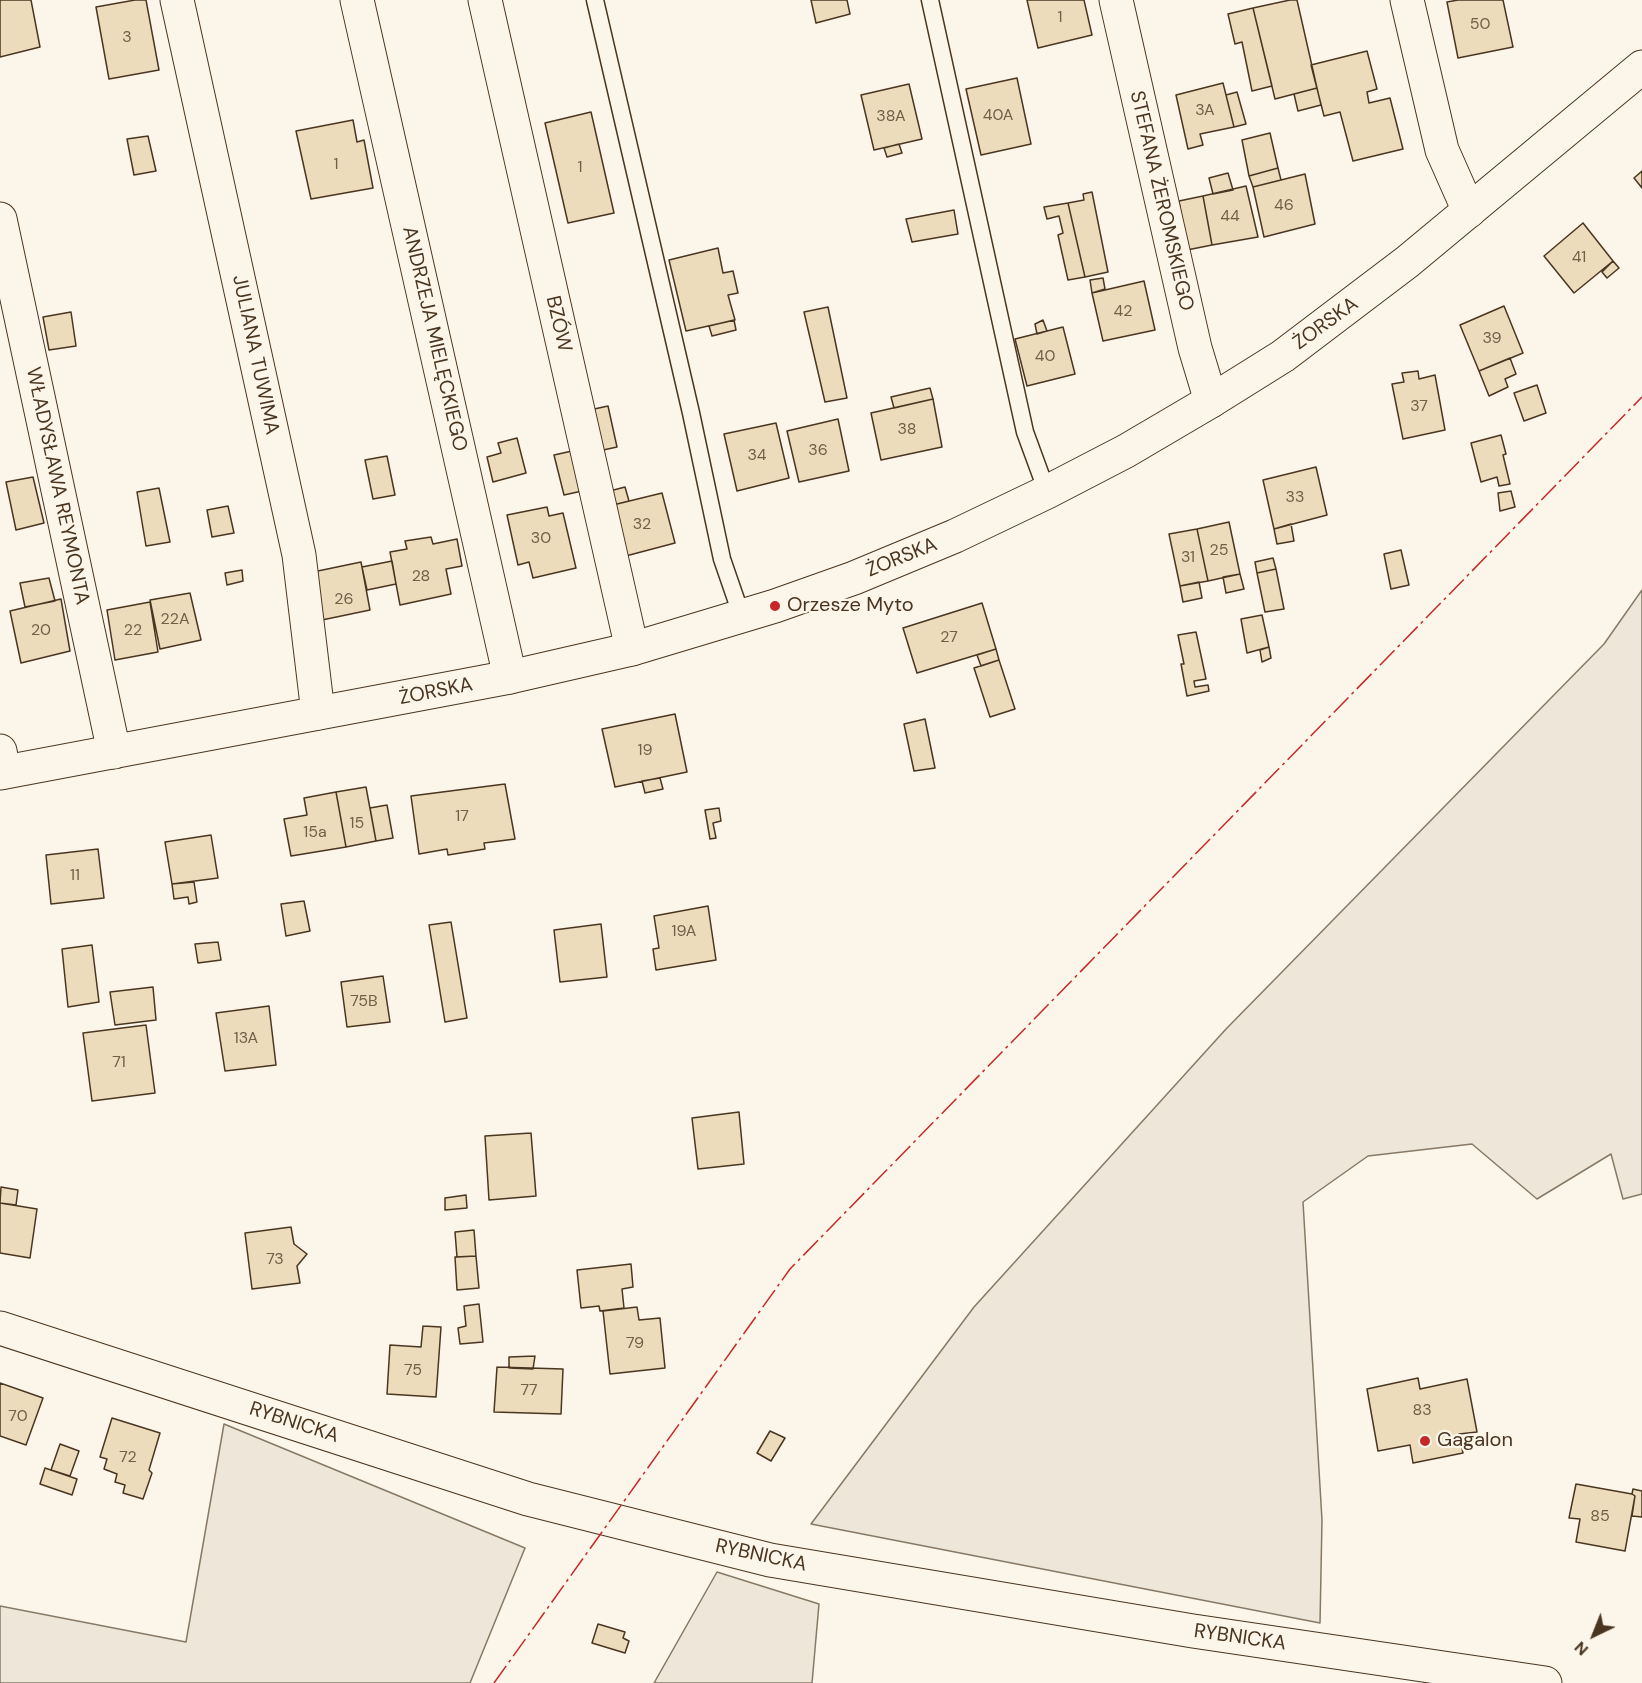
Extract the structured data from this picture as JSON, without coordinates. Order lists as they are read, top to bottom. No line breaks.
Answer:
{"streets":{"street":["STEFANA ŻEROMSKIEGO","BZÓW","ŻORSKA","ANDRZEJA MIELĘCKIEGO","JULIANA TUWIMA","WŁADYSŁAWA REYMONTA","RYBNICKA"]},"crossings":[["STEFANA ŻEROMSKIEGO","ŻORSKA"],["BZÓW","ŻORSKA"],["ŻORSKA","ANDRZEJA MIELĘCKIEGO"],["ŻORSKA","JULIANA TUWIMA"],["ŻORSKA","WŁADYSŁAWA REYMONTA"]],"places":["Orzesze Myto","Gagalon"],"house_numbers":["1","50","3","3A","40A","38A","1","1","46","44","41","42","39","40","37","38","36","34","33","32","30","25","31","28","26","22A","20","22","27","19","17","15","15a","11","19A","75B","13A","71","73","79","75","77","83","70","72","85"],"north":"bottom left"}
